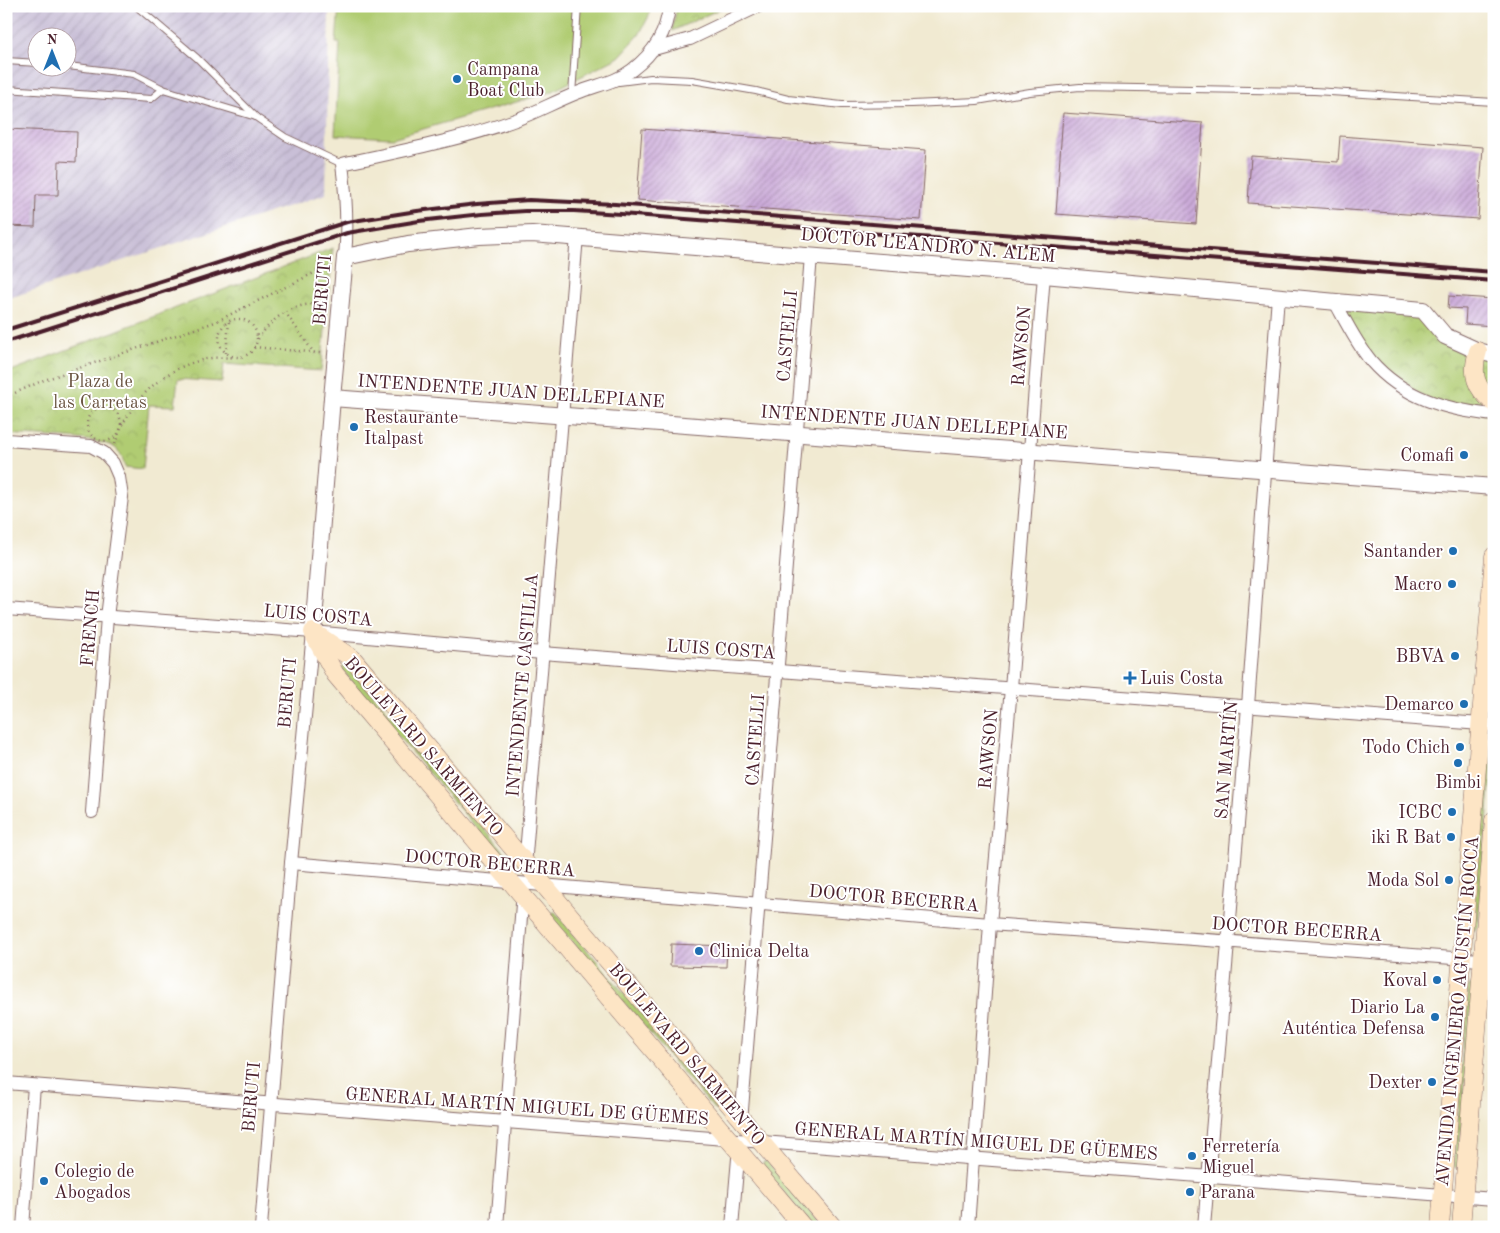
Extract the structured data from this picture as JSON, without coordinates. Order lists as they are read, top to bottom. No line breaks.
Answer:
{"streets":{"main road":["BOULEVARD SARMIENTO","AVENIDA INGENIERO AGUSTÍN ROCCA"],"street":["DOCTOR LEANDRO N. ALEM","BERUTI","CASTELLI","RAWSON","INTENDENTE JUAN DELLEPIANE","LUIS COSTA","FRENCH","INTENDENTE CASTILLA","SAN MARTÍN","DOCTOR BECERRA","GENERAL MARTÍN MIGUEL DE GÜEMES"]},"crossings":[["DOCTOR LEANDRO N. ALEM","BERUTI"],["DOCTOR LEANDRO N. ALEM","CASTELLI"],["DOCTOR LEANDRO N. ALEM","RAWSON"],["DOCTOR LEANDRO N. ALEM","INTENDENTE CASTILLA"],["DOCTOR LEANDRO N. ALEM","SAN MARTÍN"],["BERUTI","INTENDENTE JUAN DELLEPIANE"],["BERUTI","LUIS COSTA"],["BERUTI","BOULEVARD SARMIENTO"],["BERUTI","DOCTOR BECERRA"],["BERUTI","GENERAL MARTÍN MIGUEL DE GÜEMES"],["CASTELLI","INTENDENTE JUAN DELLEPIANE"],["CASTELLI","LUIS COSTA"],["CASTELLI","BOULEVARD SARMIENTO"],["CASTELLI","DOCTOR BECERRA"],["CASTELLI","GENERAL MARTÍN MIGUEL DE GÜEMES"],["RAWSON","INTENDENTE JUAN DELLEPIANE"],["RAWSON","LUIS COSTA"],["RAWSON","DOCTOR BECERRA"],["RAWSON","GENERAL MARTÍN MIGUEL DE GÜEMES"],["INTENDENTE JUAN DELLEPIANE","INTENDENTE CASTILLA"],["INTENDENTE JUAN DELLEPIANE","SAN MARTÍN"],["LUIS COSTA","FRENCH"],["LUIS COSTA","INTENDENTE CASTILLA"],["LUIS COSTA","BOULEVARD SARMIENTO"],["LUIS COSTA","SAN MARTÍN"],["LUIS COSTA","AVENIDA INGENIERO AGUSTÍN ROCCA"],["INTENDENTE CASTILLA","BOULEVARD SARMIENTO"],["INTENDENTE CASTILLA","DOCTOR BECERRA"],["INTENDENTE CASTILLA","GENERAL MARTÍN MIGUEL DE GÜEMES"],["BOULEVARD SARMIENTO","DOCTOR BECERRA"],["BOULEVARD SARMIENTO","GENERAL MARTÍN MIGUEL DE GÜEMES"],["SAN MARTÍN","DOCTOR BECERRA"],["SAN MARTÍN","GENERAL MARTÍN MIGUEL DE GÜEMES"],["DOCTOR BECERRA","AVENIDA INGENIERO AGUSTÍN ROCCA"],["AVENIDA INGENIERO AGUSTÍN ROCCA","GENERAL MARTÍN MIGUEL DE GÜEMES"]],"parks":["Plaza de las Carretas"],"places":{"other":["Campana Boat Club","Restaurante Italpast","Comafi","Santander","Macro","BBVA","Demarco","Todo Chich","Bimbi","ICBC","iki R Bat","Moda Sol","Clinica Delta","Koval","Diario La Auténtica Defensa","Dexter","Ferretería Miguel","Colegio de Abogados","Parana"],"health":["Luis Costa"]},"north":"top"}
